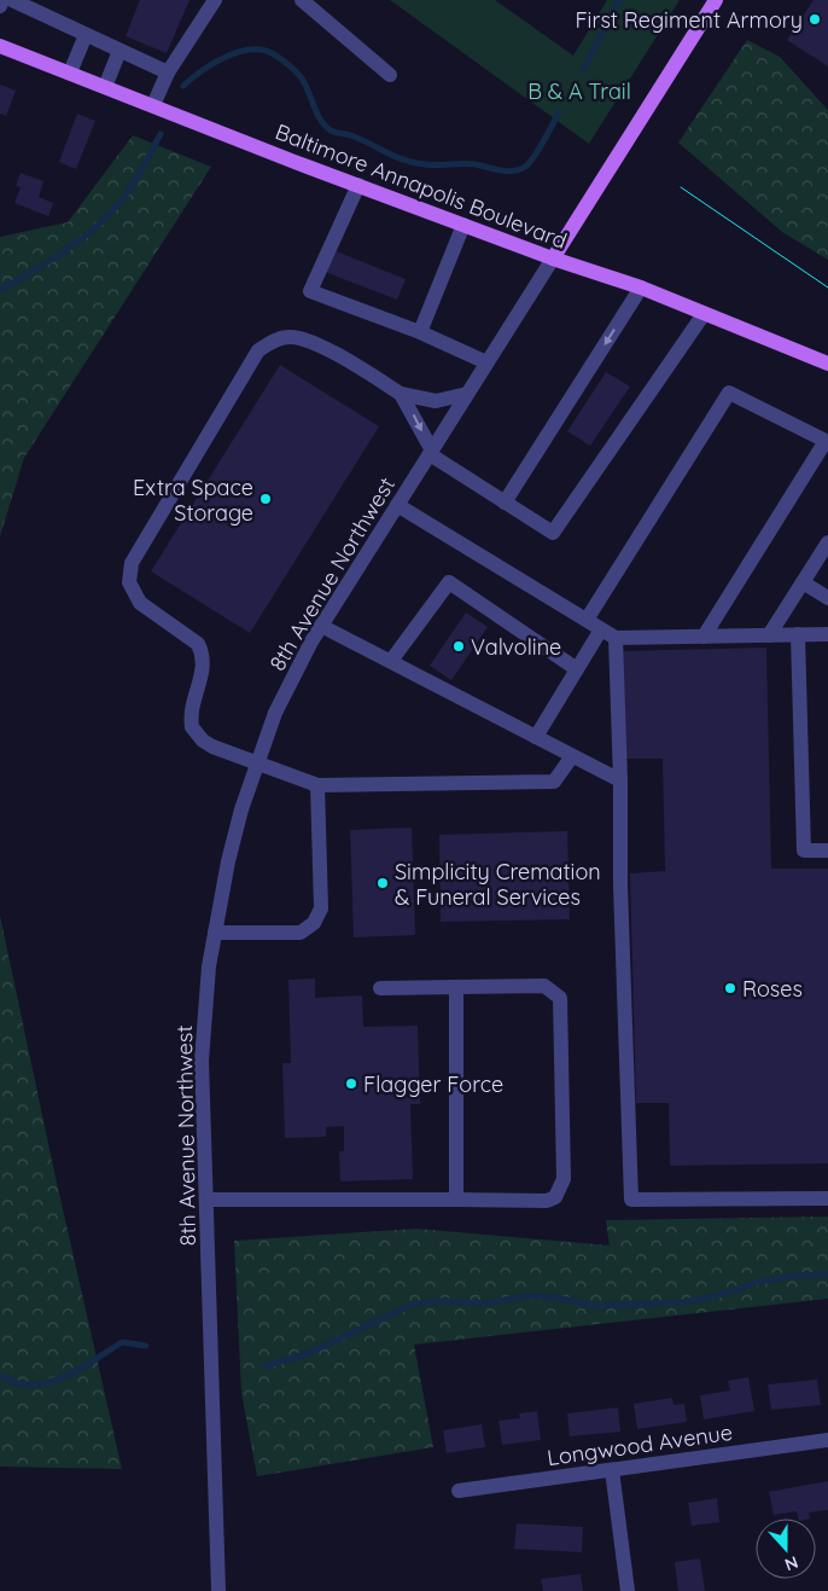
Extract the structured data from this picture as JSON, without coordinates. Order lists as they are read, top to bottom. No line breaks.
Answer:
{"streets":{"main road":["Baltimore Annapolis Boulevard"],"street":["8th Avenue Northwest","Longwood Avenue"]},"crossings":[["Baltimore Annapolis Boulevard","8th Avenue Northwest"]],"parks":["B & A Trail"],"places":["First Regiment Armory","Extra Space Storage","Valvoline","Simplicity Cremation & Funeral Services","Roses","Flagger Force"],"north":"bottom"}
